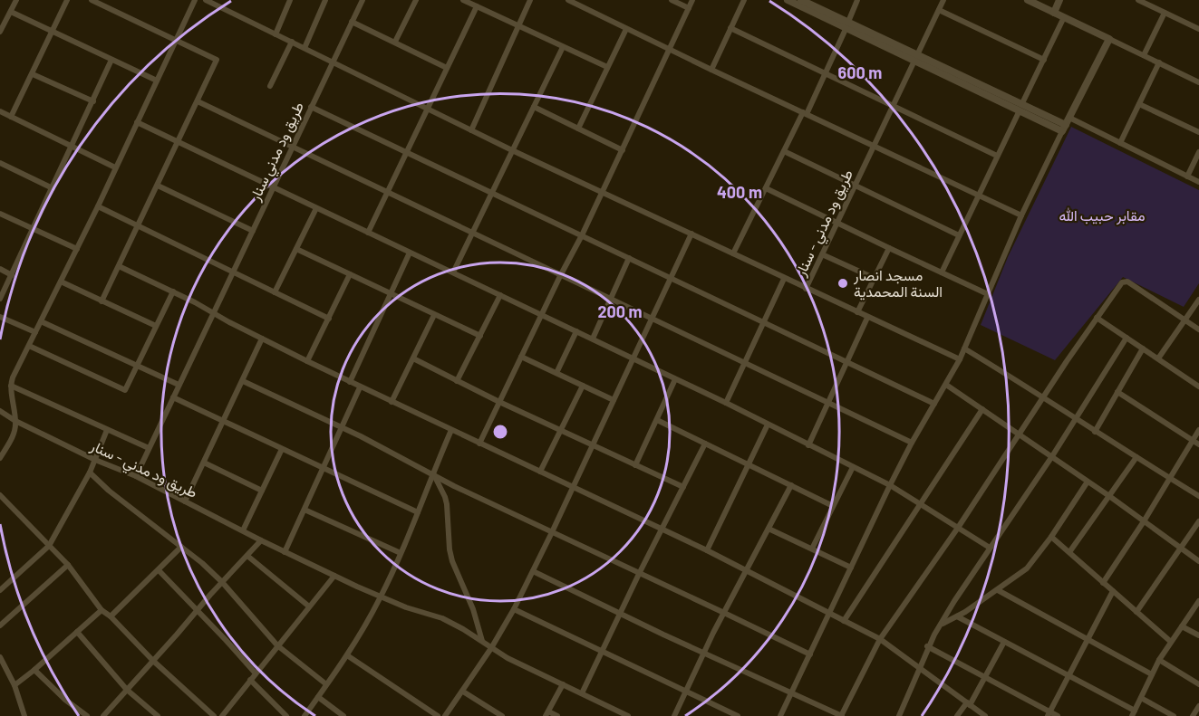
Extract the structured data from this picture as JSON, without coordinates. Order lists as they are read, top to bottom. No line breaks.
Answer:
{"streets":{"street":["طريق ود مدني سنار","طريق ود مدني - سنار"]},"crossings":[["طريق ود مدني سنار","طريق ود مدني - سنار"]],"parks":["مقابر حبيب الله"],"places":["مسجد انصار السنة المحمدية"],"rings":["600 m","400 m","200 m"]}
